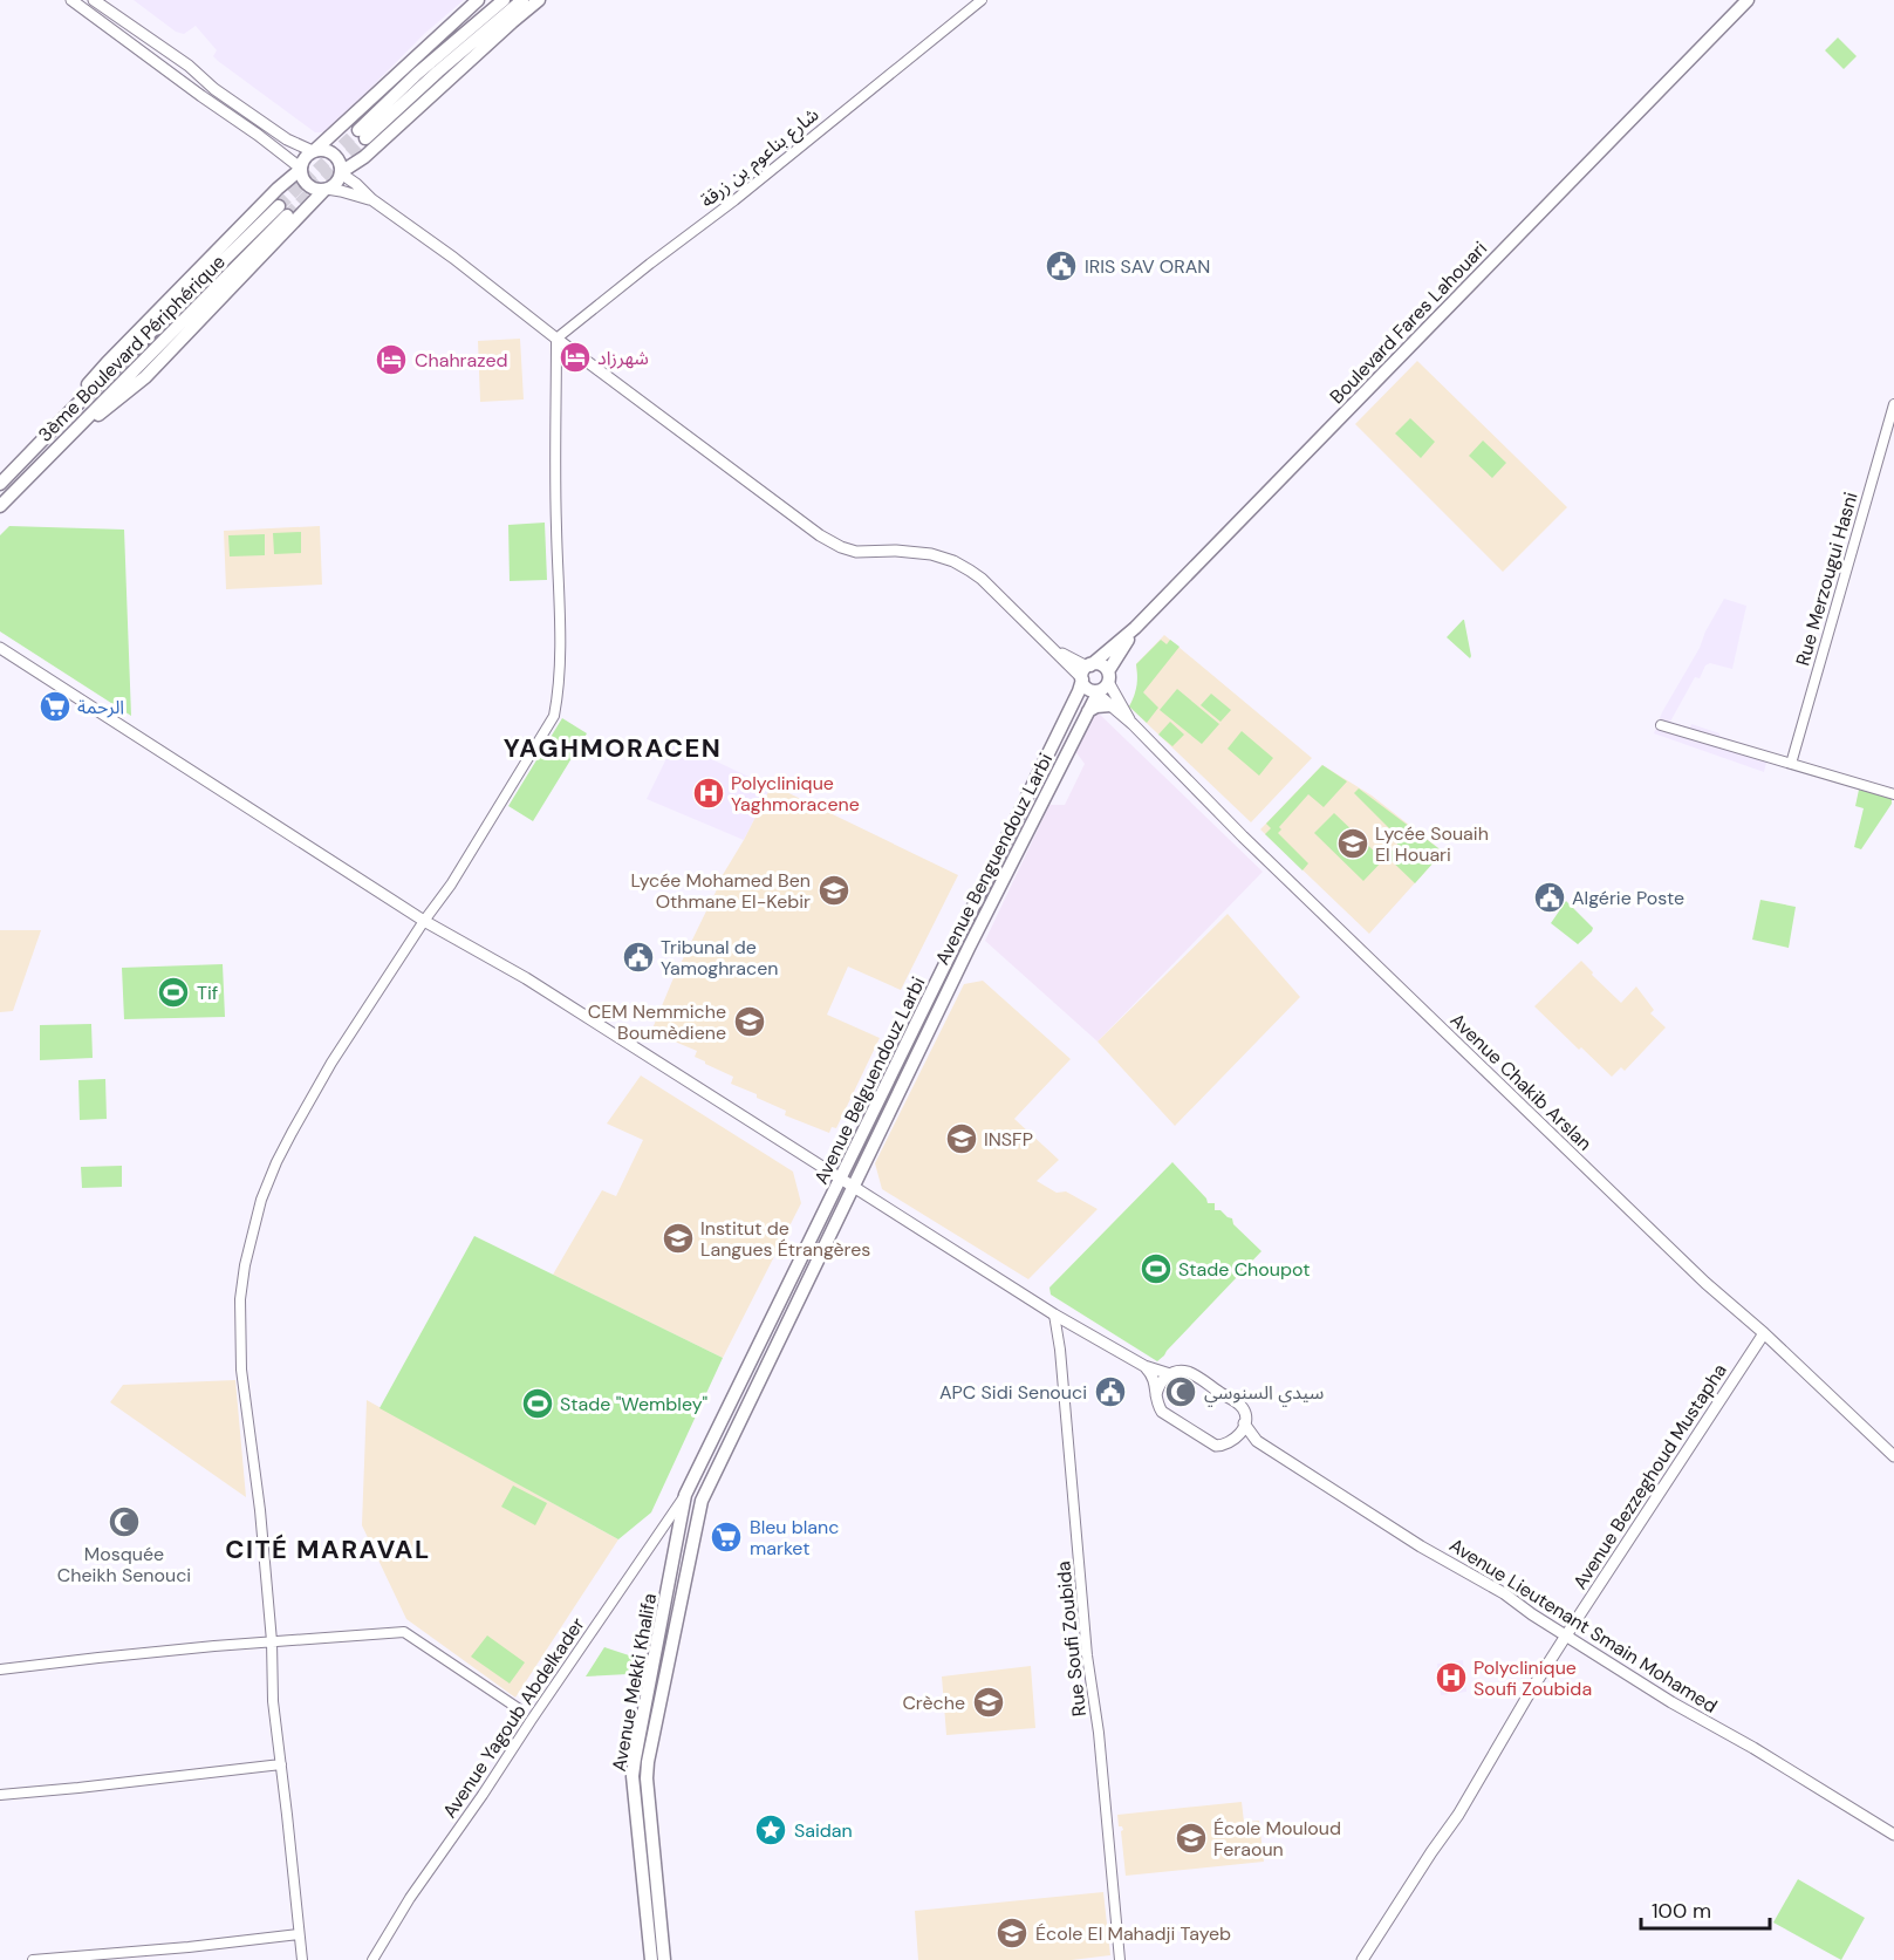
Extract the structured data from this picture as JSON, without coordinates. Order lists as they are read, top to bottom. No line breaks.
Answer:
{"streets":{"main road":["Boulevard Fares Lahouari","3ème Boulevard Périphérique","Avenue Benguendouz Larbi","Avenue Belguendouz Larbi","Avenue Chakib Arslan","Avenue Bezzeghoud Mustapha","Avenue Lieutenant Smain Mohamed","Avenue Mekki Khalifa"],"street":["شارع بناعوم بن زرقة","Rue Merzougui Hasni","Rue Soufi Zoubida","Avenue Yagoub Abdelkader"]},"crossings":[["Boulevard Fares Lahouari","Avenue Benguendouz Larbi"],["Boulevard Fares Lahouari","Avenue Belguendouz Larbi"],["Avenue Benguendouz Larbi","Avenue Mekki Khalifa"],["Avenue Belguendouz Larbi","Avenue Mekki Khalifa"],["Avenue Belguendouz Larbi","Avenue Yagoub Abdelkader"],["Avenue Chakib Arslan","Avenue Bezzeghoud Mustapha"],["Avenue Bezzeghoud Mustapha","Avenue Lieutenant Smain Mohamed"],["Avenue Mekki Khalifa","Avenue Yagoub Abdelkader"]],"districts":["YAGHMORACEN","CITÉ MARAVAL"],"places":{"public building":["IRIS SAV ORAN","Algérie Poste","Tribunal de Yamoghracen","APC Sidi Senouci"],"hotel":["شهرزاد","Chahrazed"],"supermarket":["الرحمة","Bleu blanc market"],"hospital":["Polyclinique Yaghmoracene","Polyclinique Soufi Zoubida"],"school or university":["Lycée Souaih El Houari","Lycée Mohamed Ben Othmane El-Kebir","CEM Nemmiche Boumèdiene","INSFP","Institut de Langues Étrangères","Crèche","École Mouloud Feraoun","École El Mahadji Tayeb"],"sports":["Tif","Stade Choupot","Stade \"Wembley\""],"mosque":["سيدي السنوسي","Mosquée Cheikh Senouci"],"place":["Saidan"]},"scale_bar":"100 m"}
